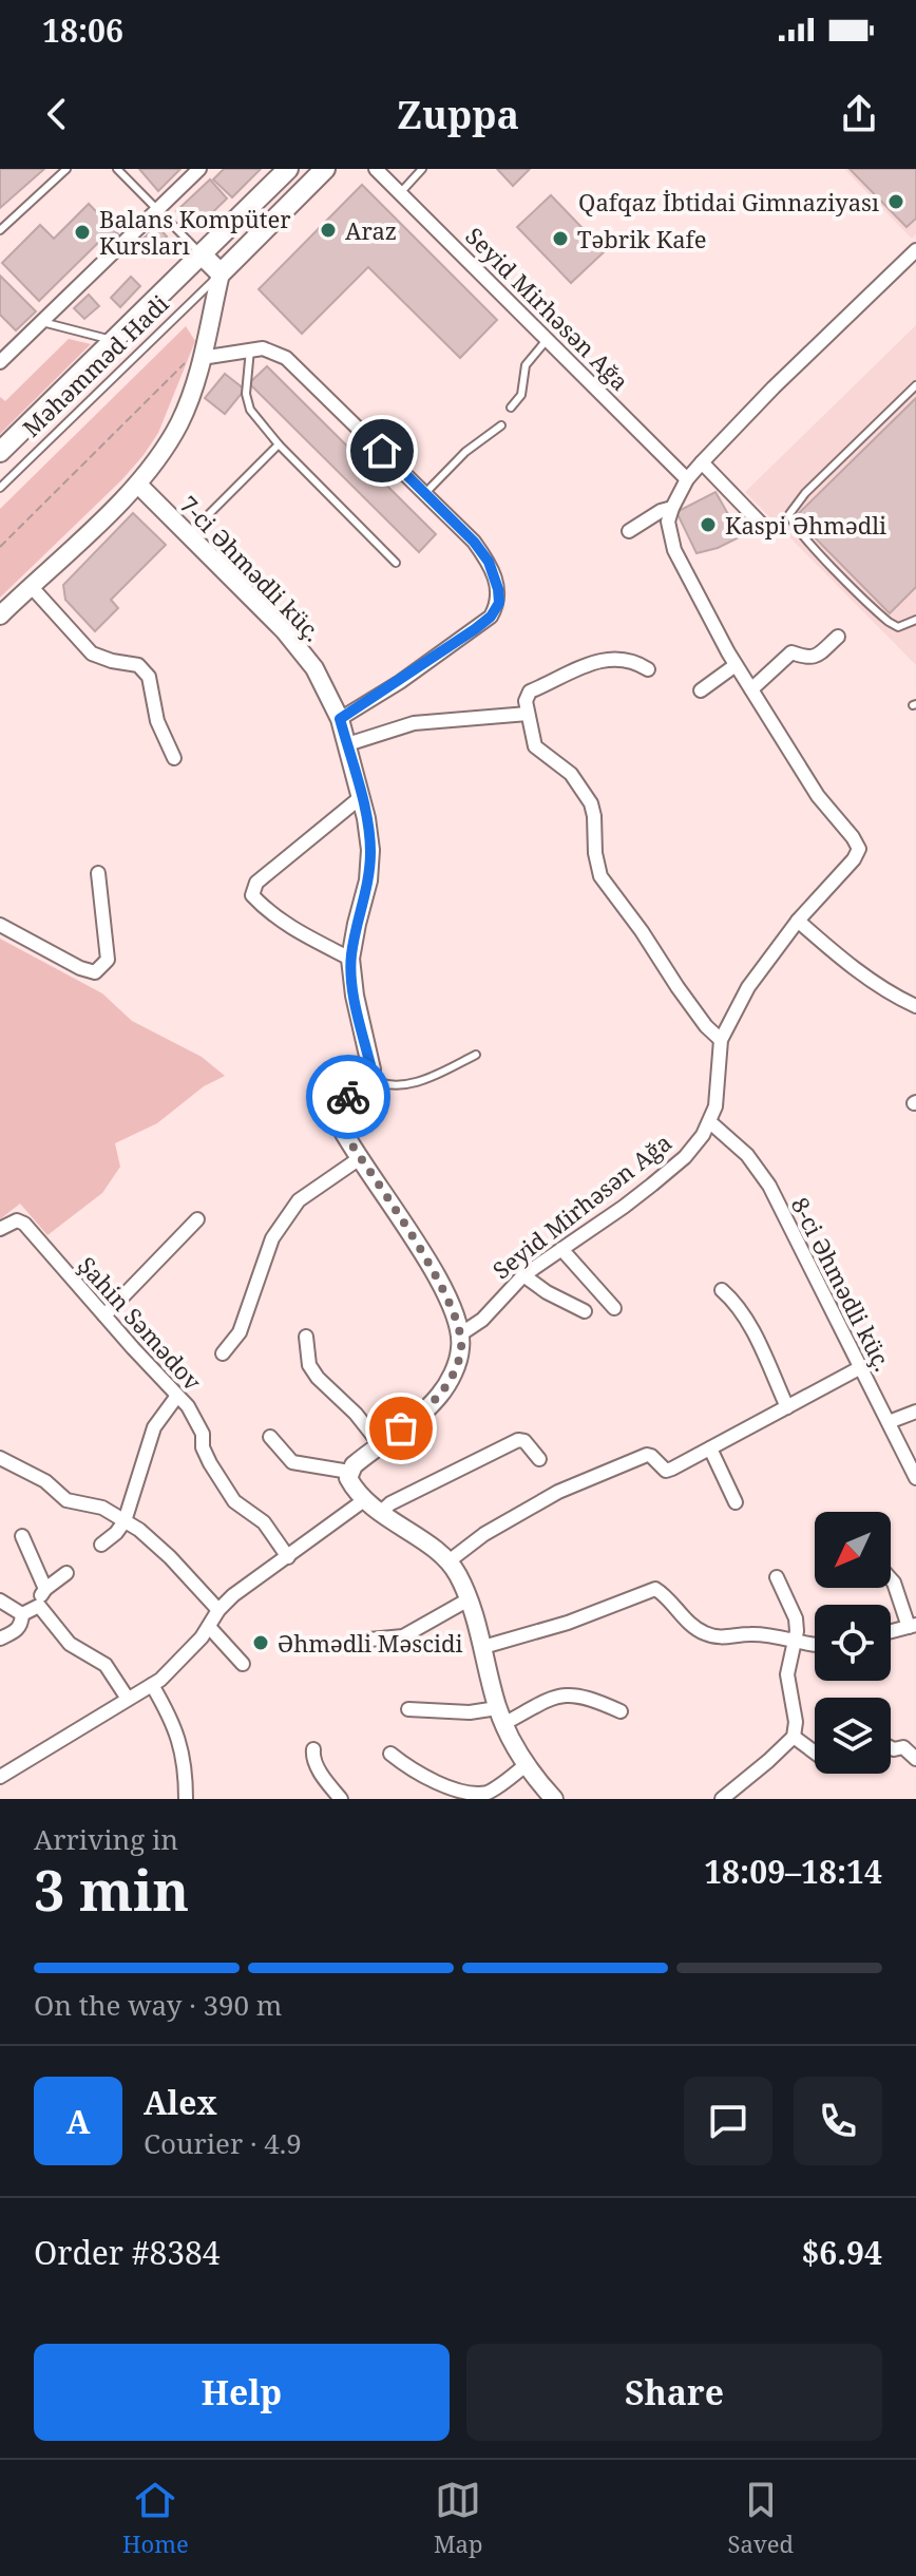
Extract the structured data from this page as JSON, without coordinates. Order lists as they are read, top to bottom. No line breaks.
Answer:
{"streets":{"street":["Seyid Mirhəsən Ağa","7-ci Əhmədli küç.","8-ci Əhmədli küç.","Şahin Səmədov"],"lane":["Məhəmməd Hadi"]},"crossings":[["Seyid Mirhəsən Ağa","8-ci Əhmədli küç."]],"places":["Qafqaz İbtidai Gimnaziyası","Araz","Balans Kompüter Kursları","Təbrik Kafe","Kaspi Əhmədli","Әhmәdli Mәscidi"],"north":"bottom left","page":{"status":"18:06","header":"Zuppa","heading":["3 min","Arriving in","18:09–18:14"],"panel":["Alex","Courier · 4.9","Order #8384","$6.94"],"bar":"On the way · 390 m","round":"A","buttons":["Help","Share"],"tabs":["Home","Map","Saved"]}}
